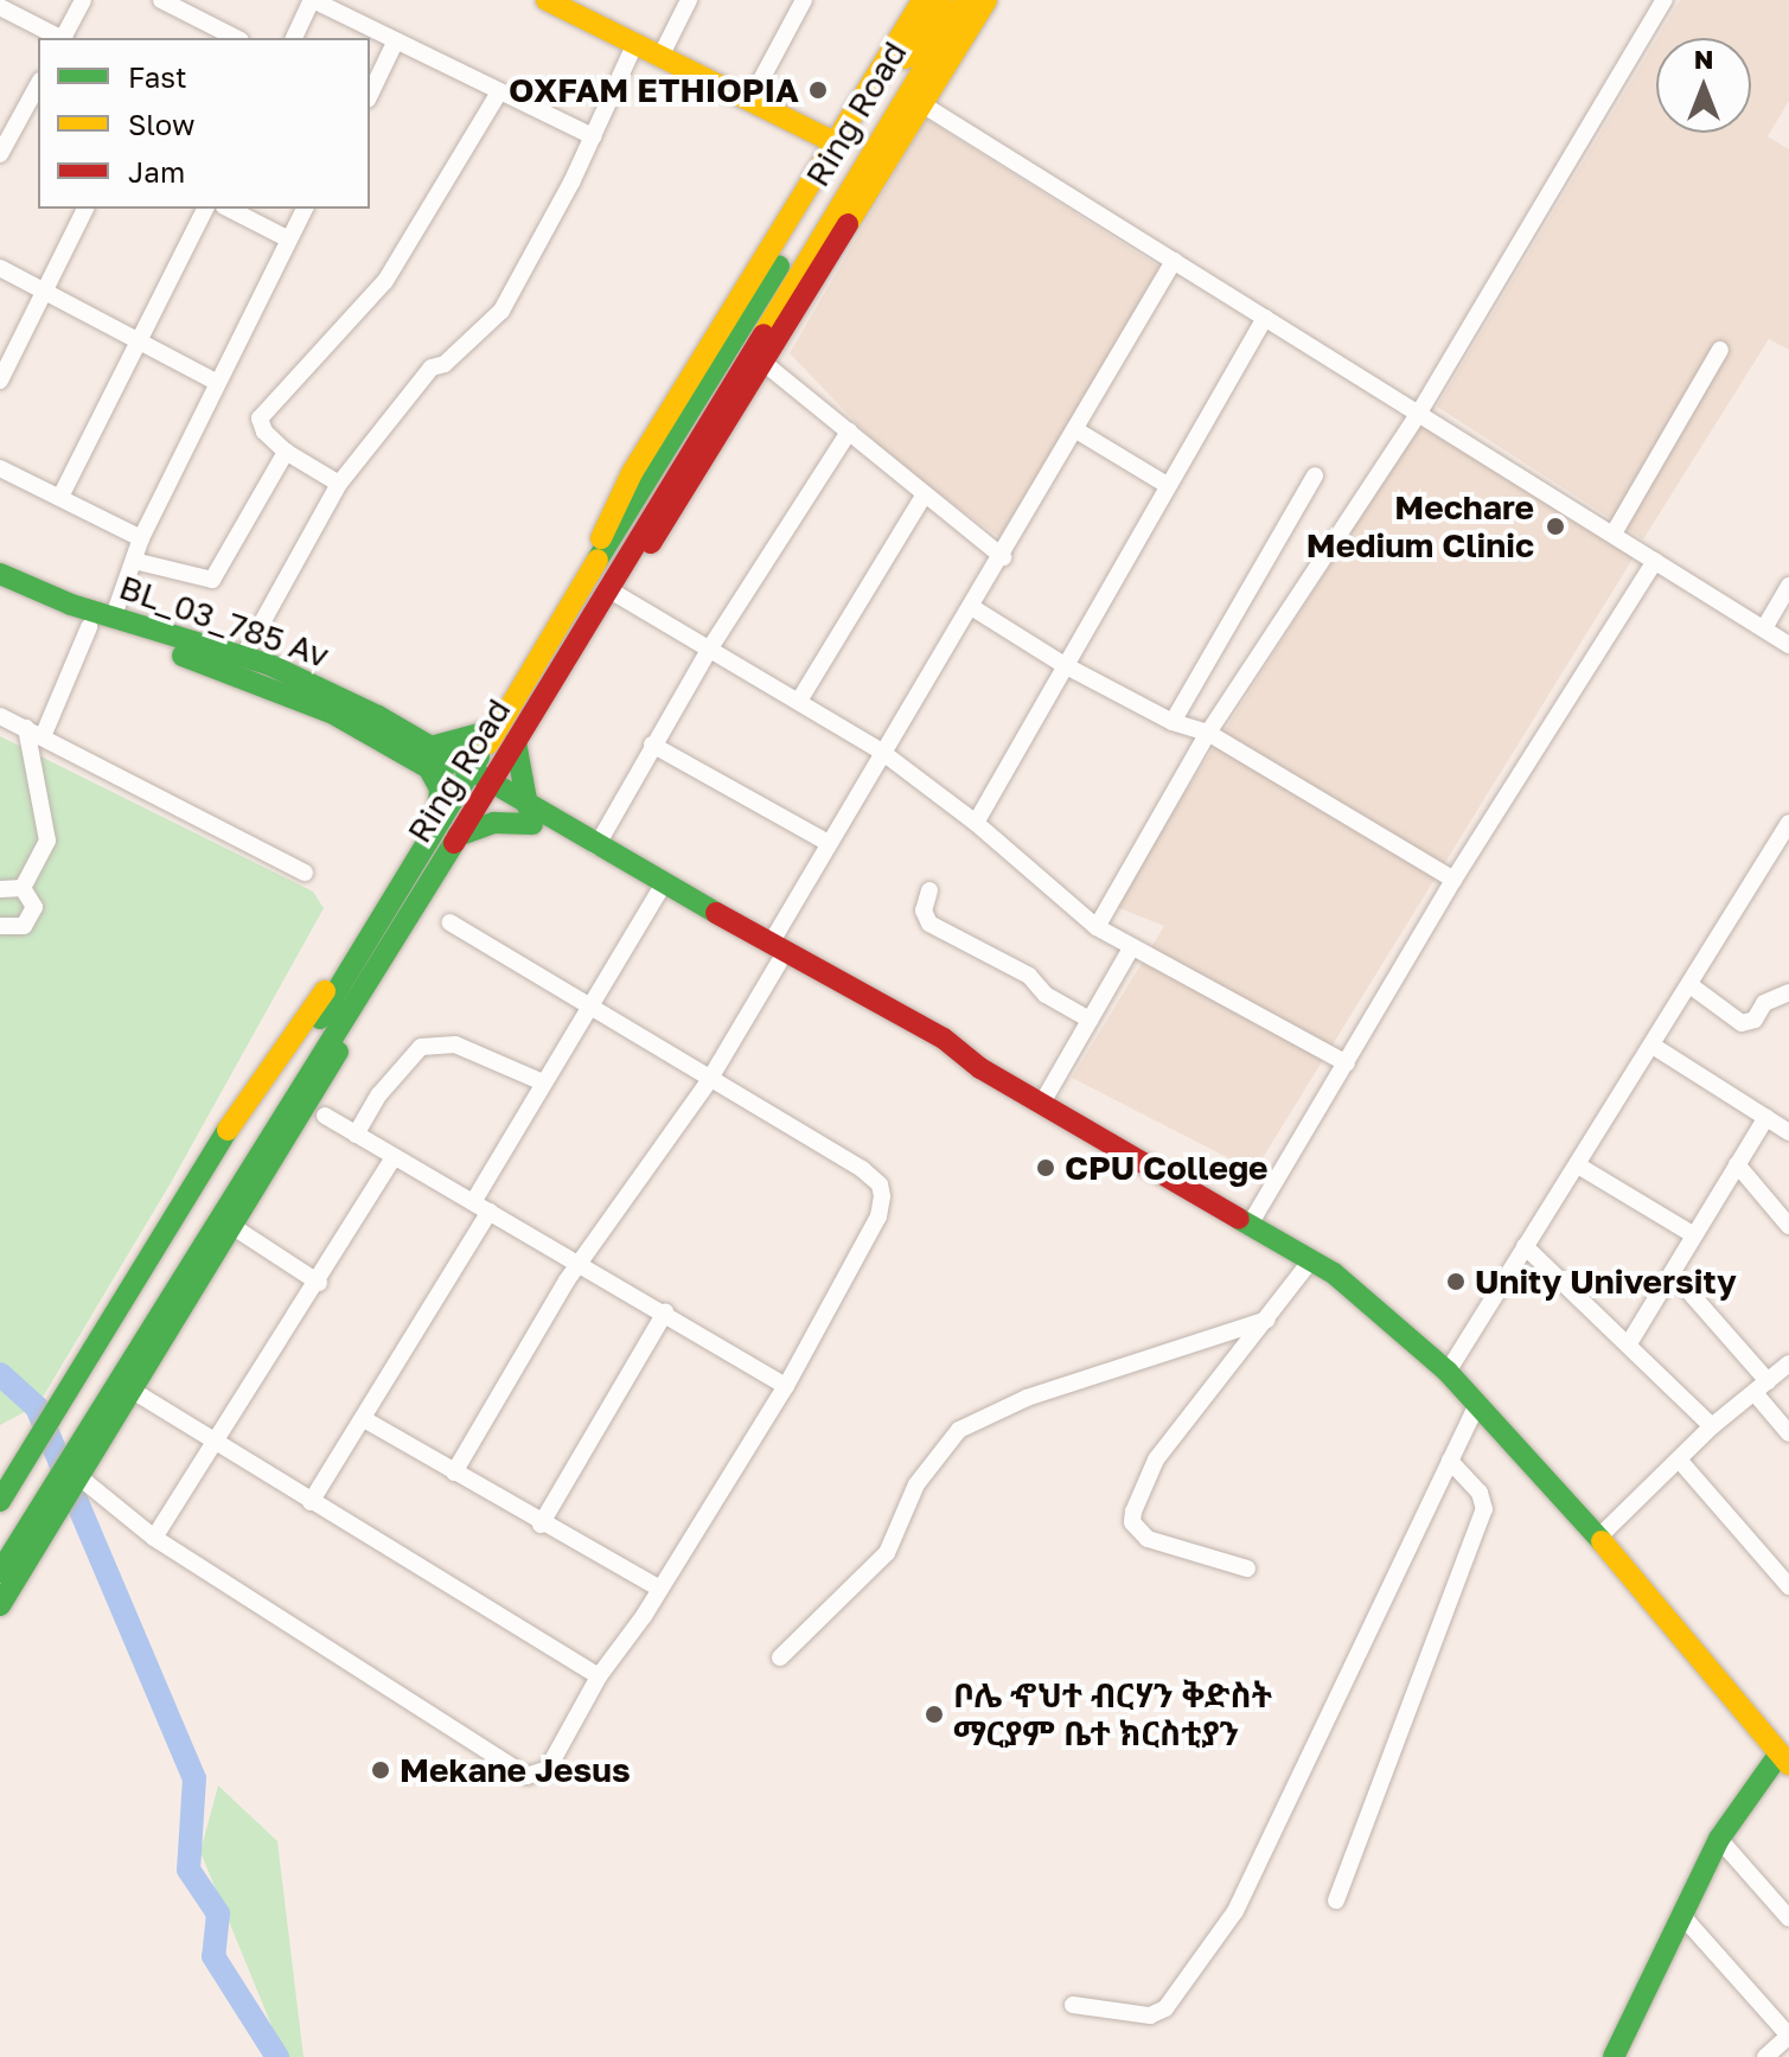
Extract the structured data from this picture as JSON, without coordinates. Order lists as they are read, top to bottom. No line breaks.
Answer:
{"streets":{"main road":["Ring Road","BL_03_785 Av"]},"crossings":[["Ring Road","BL_03_785 Av"]],"places":["OXFAM ETHIOPIA","Mechare Medium Clinic","CPU College","Unity University","ቦሌ ኆህተ ብርሃን ቅድስት ማርያም ቤተ ክርስቲያን","Mekane Jesus"],"legend":["Fast","Slow","Jam"],"north":"top"}
